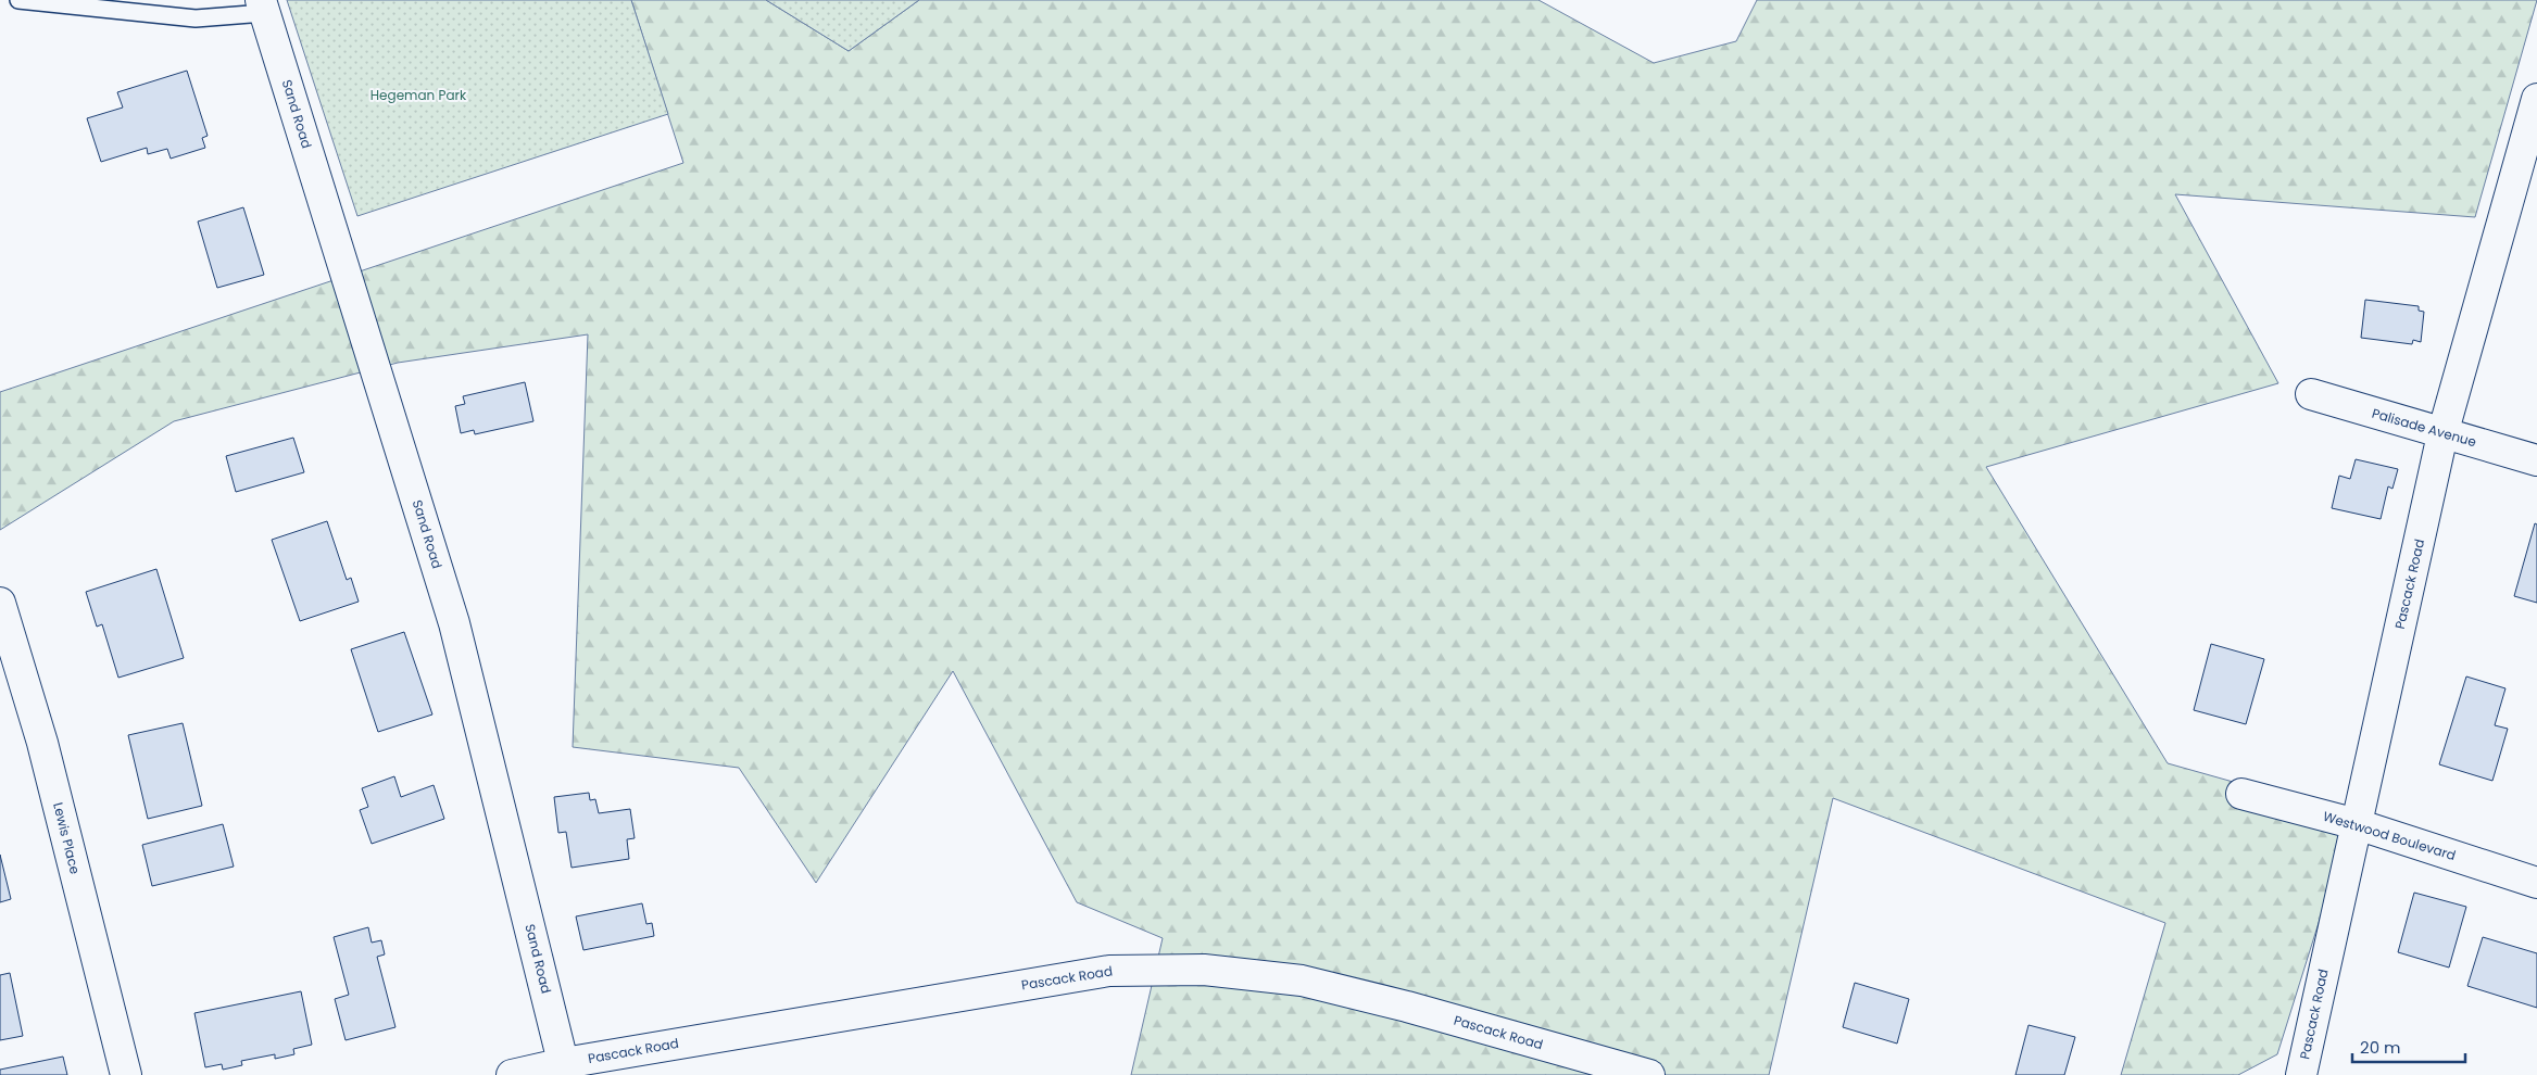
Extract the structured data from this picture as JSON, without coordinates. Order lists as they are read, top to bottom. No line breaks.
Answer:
{"streets":{"street":["Sand Road","Palisade Avenue","Pascack Road","Westwood Boulevard","Lewis Place"]},"crossings":[["Sand Road","Pascack Road"],["Palisade Avenue","Pascack Road"],["Pascack Road","Westwood Boulevard"]],"parks":["Hegeman Park"],"scale_bar":"20 m"}
